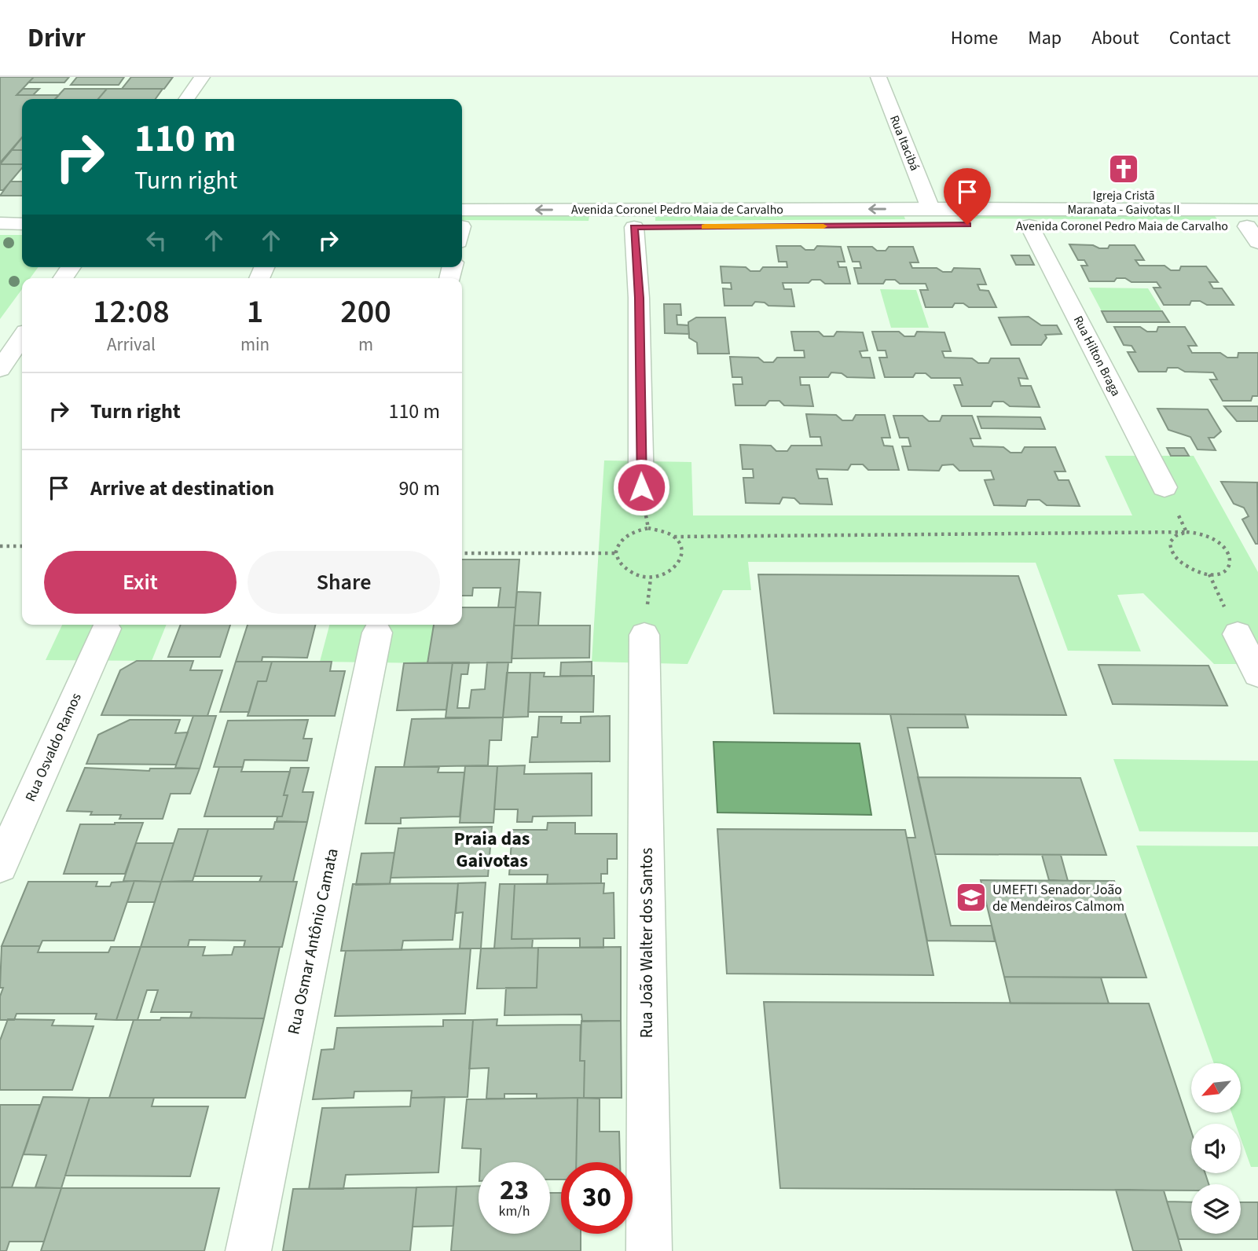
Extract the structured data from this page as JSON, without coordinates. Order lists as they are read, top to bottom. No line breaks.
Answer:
{"streets":{"street":["Rua Itacibá","Avenida Coronel Pedro Maia de Carvalho","Rua Hilton Braga","Rua Osvaldo Ramos","Rua Osmar Antônio Camata","Rua João Walter dos Santos"]},"crossings":[["Rua Itacibá","Avenida Coronel Pedro Maia de Carvalho"],["Avenida Coronel Pedro Maia de Carvalho","Rua Hilton Braga"]],"districts":["Praia das Gaivotas"],"places":{"church":["Igreja Cristã Maranata - Gaivotas II"],"school or university":["UMEFTI Senador João de Mendeiros Calmom"]},"north":"bottom left","page":{"header":"Drivr","nav":["Home","Map","About","Contact"],"turn":["110 m","Turn right"],"eta":["12:08","Arrival","1","min","200","m"],"list":[{"name":"Turn right","value":"110 m"},{"name":"Arrive at destination","value":"90 m"}],"buttons":["Exit","Share"],"speed":"23 km/h","limit":"30"}}
